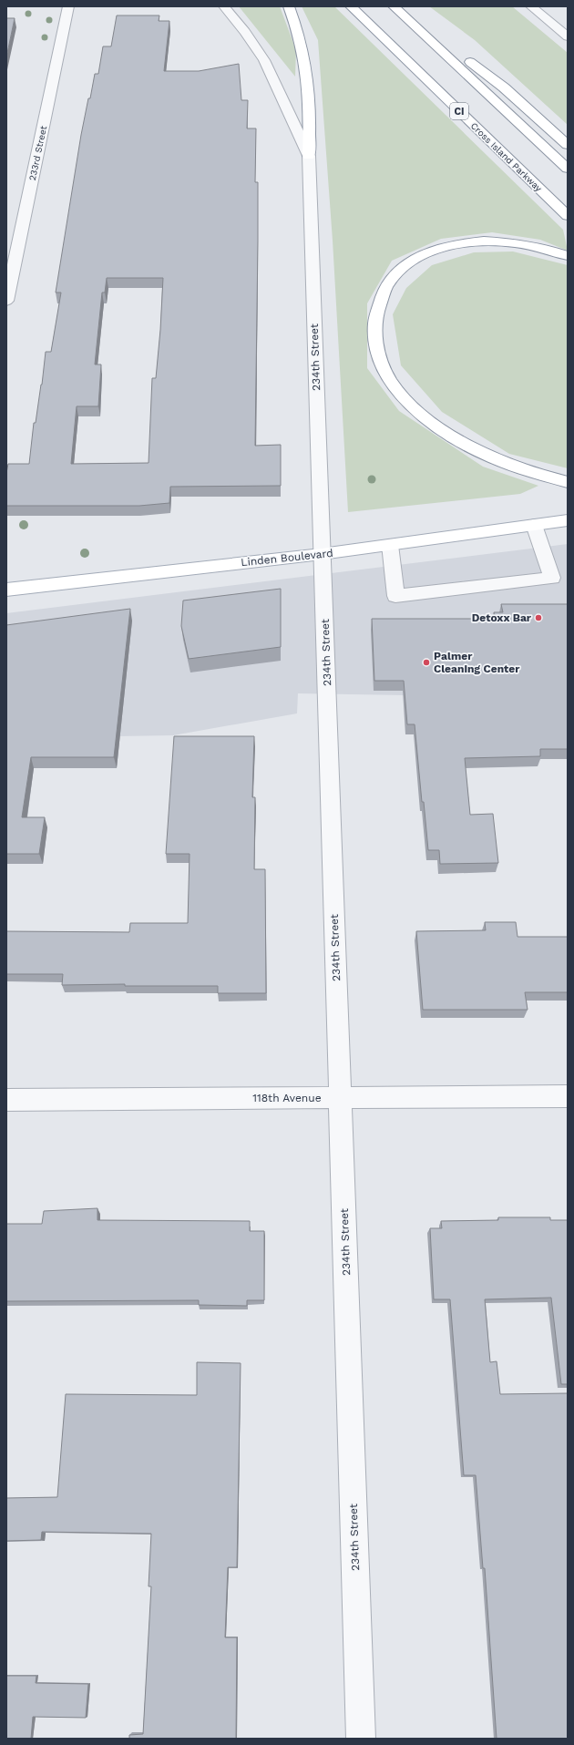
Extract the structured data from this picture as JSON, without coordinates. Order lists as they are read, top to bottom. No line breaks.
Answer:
{"streets":{"main road":["CI","Cross Island Parkway","Linden Boulevard"],"street":["233rd Street","234th Street","118th Avenue"]},"crossings":[["234th Street","Linden Boulevard"],["234th Street","118th Avenue"]],"places":["Detoxx Bar","Palmer Cleaning Center"]}
